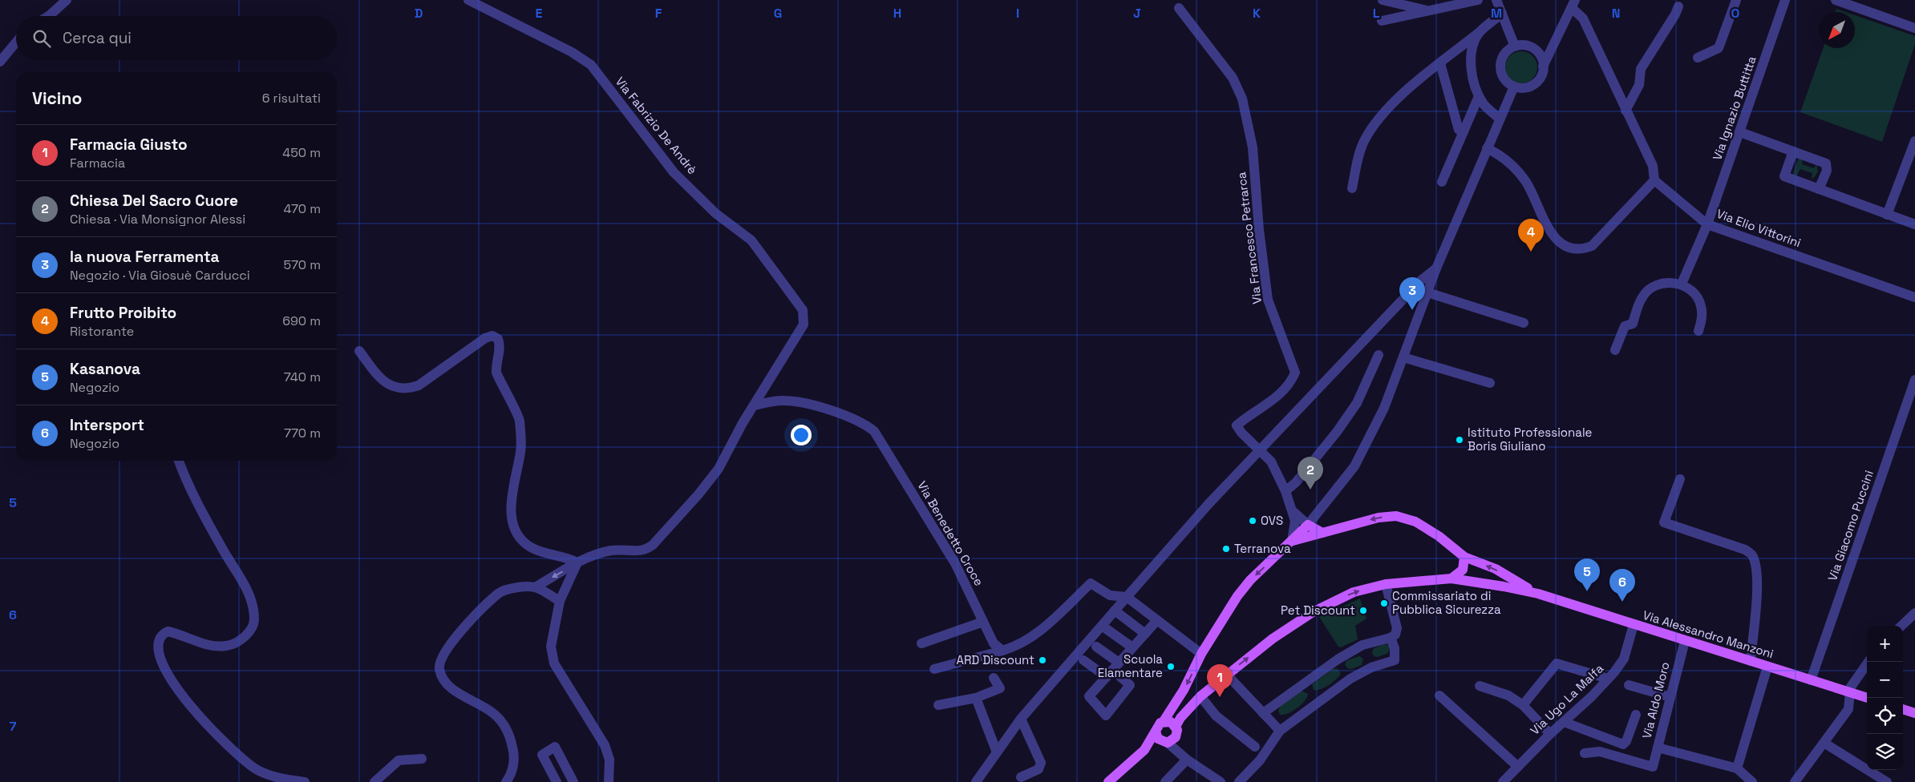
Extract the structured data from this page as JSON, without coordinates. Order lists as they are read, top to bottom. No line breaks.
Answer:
{"streets":{"main road":["Via Alessandro Manzoni"],"street":["Via Ignazio Buttitta","Via Fabrizio De Andrè","Via Elio Vittorini","Via Francesco Petrarca","Via Giacomo Puccini","Via Benedetto Croce","Via Ugo La Malfa","Via Aldo Moro"]},"crossings":[["Via Ignazio Buttitta","Via Elio Vittorini"],["Via Fabrizio De Andrè","Via Benedetto Croce"],["Via Giacomo Puccini","Via Alessandro Manzoni"],["Via Alessandro Manzoni","Via Ugo La Malfa"],["Via Alessandro Manzoni","Via Aldo Moro"]],"places":["Istituto Professionale Boris Giuliano","OVS","Terranova","Commissariato di Pubblica Sicurezza","Pet Discount","ARD Discount","Scuola Elamentare"],"north":"bottom left","page":{"search":"Cerca qui","heading":["Vicino","6 risultati"],"list":[{"mark":"1","name":"Farmacia Giusto","note":"Farmacia","value":"450 m"},{"mark":"2","name":"Chiesa Del Sacro Cuore","note":"Chiesa · Via Monsignor Alessi","value":"470 m"},{"mark":"3","name":"la nuova Ferramenta","note":"Negozio · Via Giosuè Carducci","value":"570 m"},{"mark":"4","name":"Frutto Proibito","note":"Ristorante","value":"690 m"},{"mark":"5","name":"Kasanova","note":"Negozio","value":"740 m"},{"mark":"6","name":"Intersport","note":"Negozio","value":"770 m"}],"pins":["4","3","2","5","6","1"],"map_buttons":["+","−"]},"grid":{"columns":["D","E","F","G","H","I","J","K","L","M","N","O"],"rows":["5","6","7"]}}
